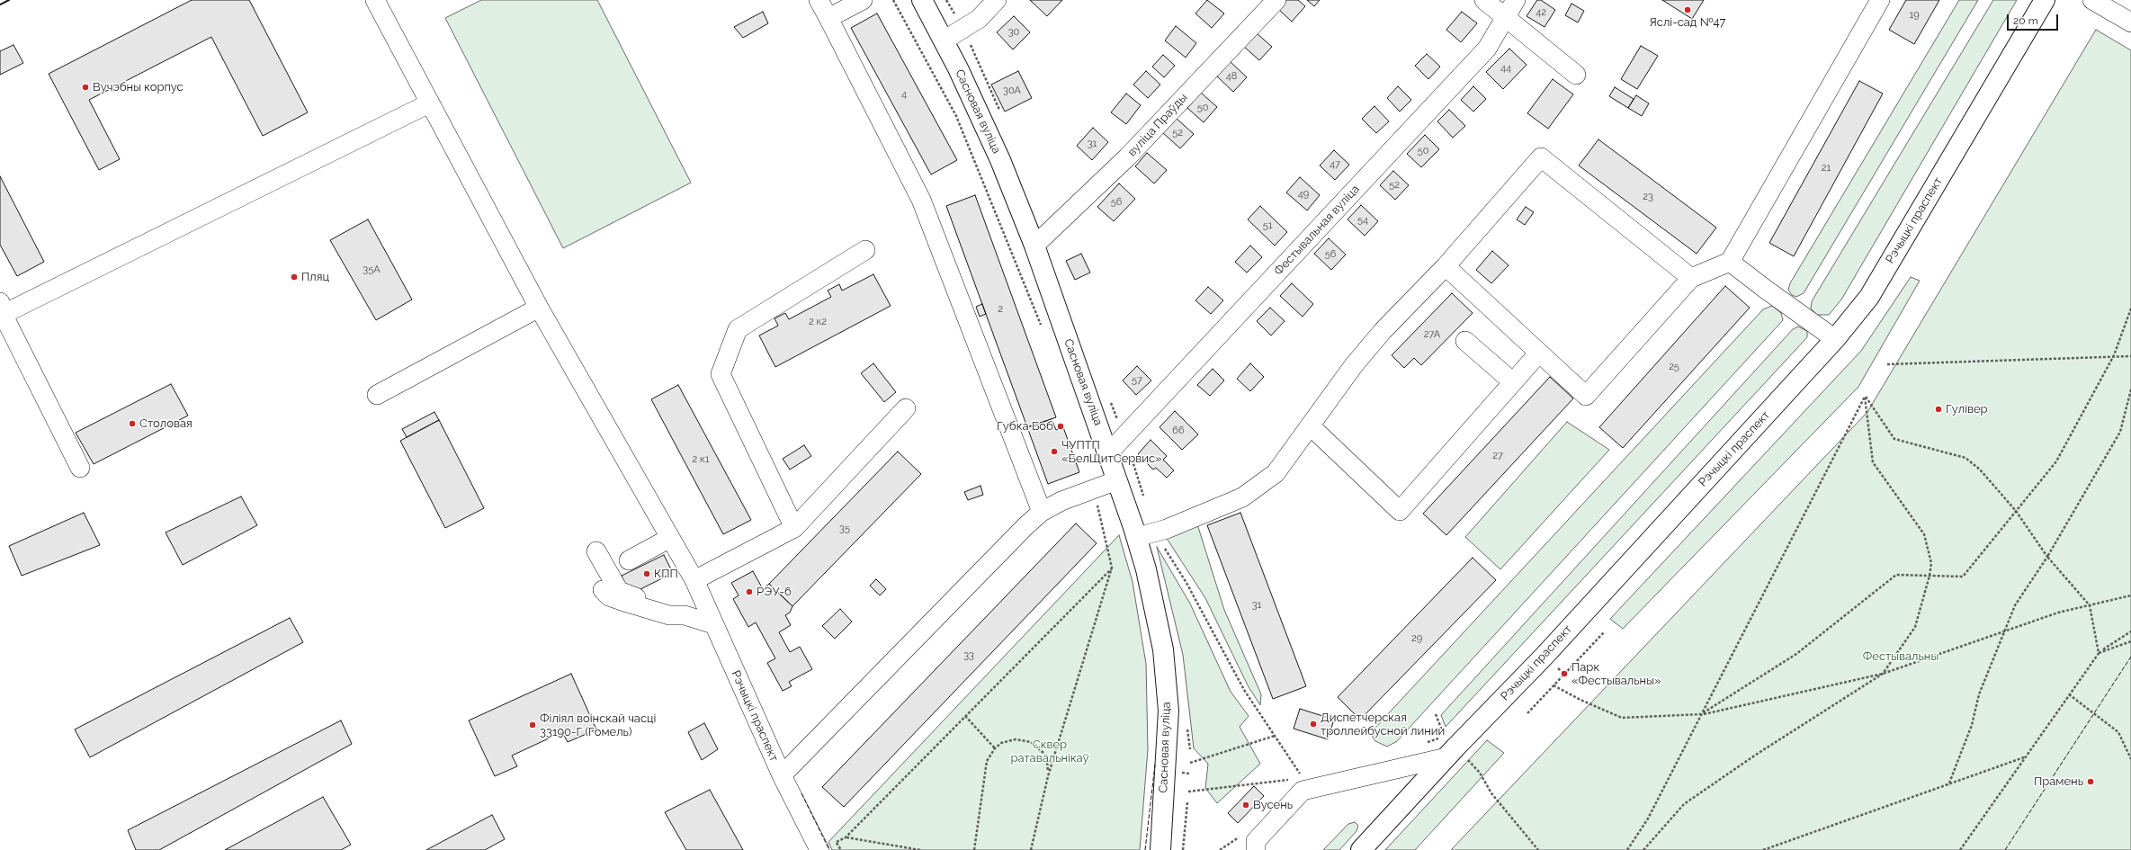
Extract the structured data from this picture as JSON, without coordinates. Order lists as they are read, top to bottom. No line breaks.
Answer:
{"streets":{"main road":["Сасновая вуліца","Рэчыцкі праспект"],"street":["вуліца Праўды","Фестывальная вуліца"]},"crossings":[["Сасновая вуліца","вуліца Праўды"],["Сасновая вуліца","Фестывальная вуліца"]],"parks":["Фестывальны","Сквер ратавальнікаў"],"places":["Яслі-сад №47","Вучэбны корпус","Пляц","Гулівер","Столовая","Губка Боб","ЧУПТП «БелЩитСервис»","КПП","РЭУ-6","Парк «Фестывальны»","Диспетчерская троллейбусной линии","Філіял воінскай часці 33190-Г (Гомель)","Прамень","Вусень"],"house_numbers":["42","19","30","44","48","30А","4","50","52","31","50","47","21","52","49","23","56","54","51","56","35А","2","2 к2","27А","25","57","66","27","2 к1","35","31","29","33"],"scale_bar":"20 m"}
